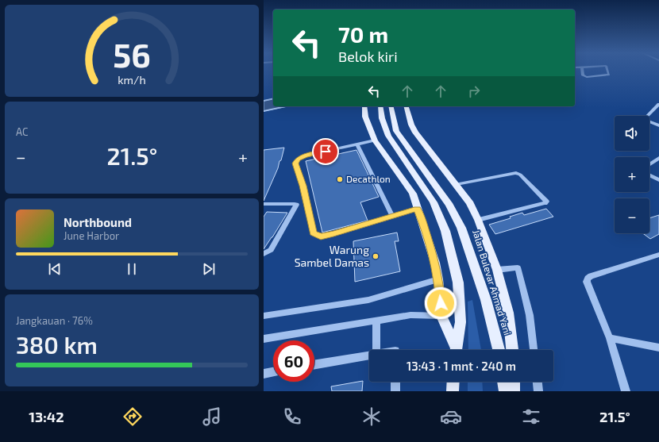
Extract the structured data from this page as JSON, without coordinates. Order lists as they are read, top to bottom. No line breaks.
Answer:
{"streets":{"main road":["Jalan Bulevar Ahmad Yani"]},"places":["Decathlon","Warung Sambel Damas"],"page":{"turn":["70 m","Belok kiri"],"tile":["AC",["Jangkauan · 76%","380 km"]],"map_buttons":["+","−"],"heat":["−","21.5°","+"],"song":["Northbound","June Harbor"],"limit":"60","trip":"13:43 · 1 mnt · 240 m","tabs":["13:42","21.5°"],"gauge":["56","km/h"]}}
